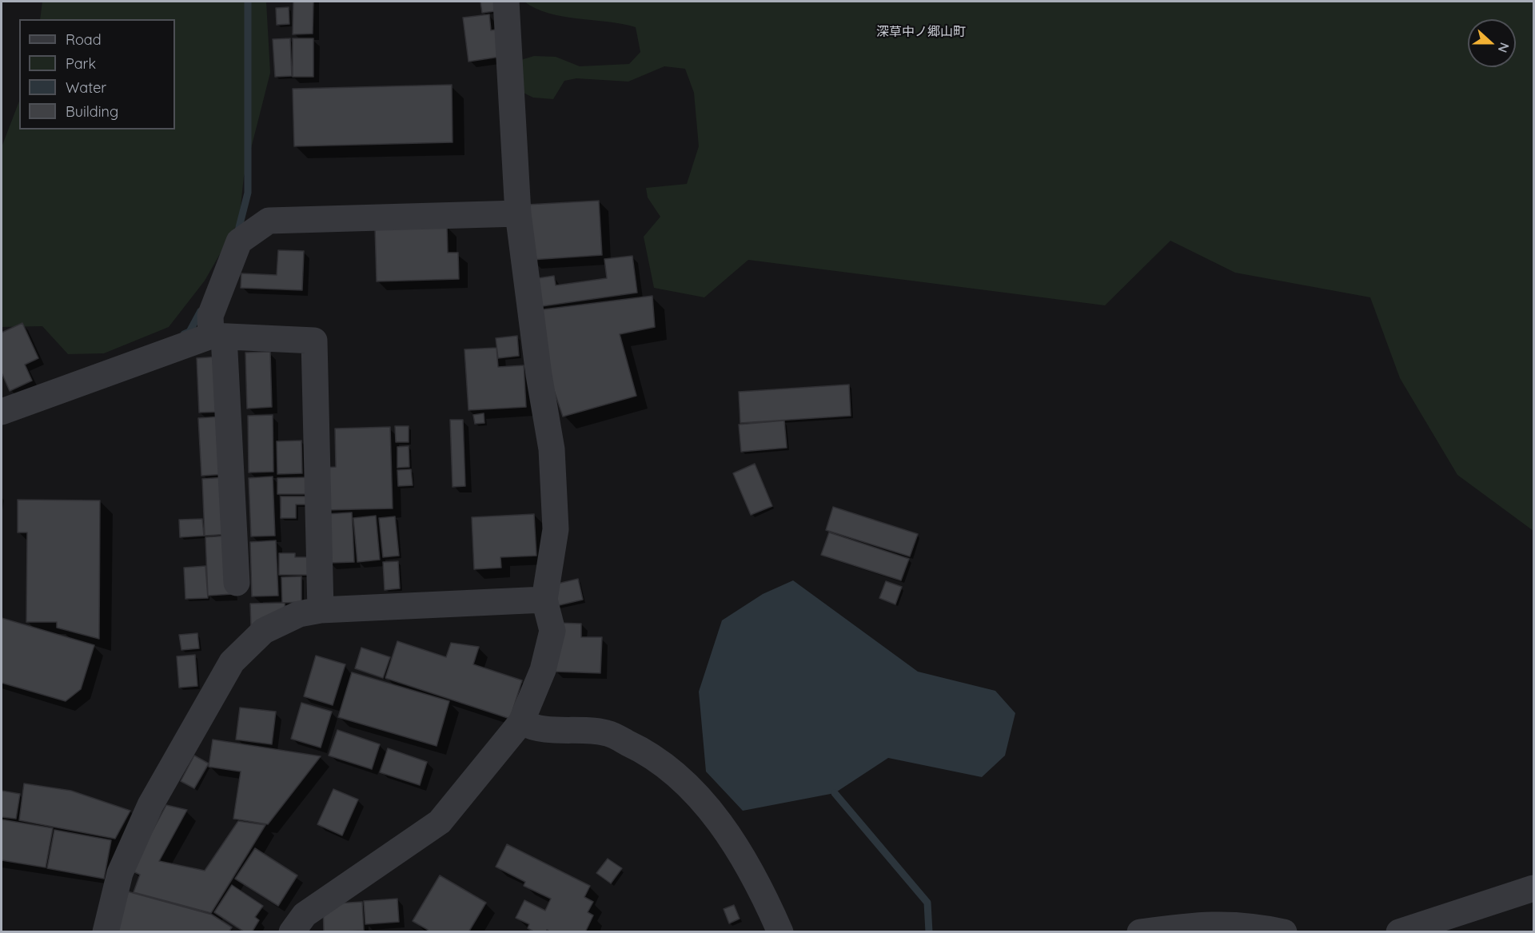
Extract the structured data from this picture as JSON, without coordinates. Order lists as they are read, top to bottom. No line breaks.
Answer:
{"districts":["深草中ノ郷山町"],"legend":["Road","Park","Water","Building"],"north":"right"}
